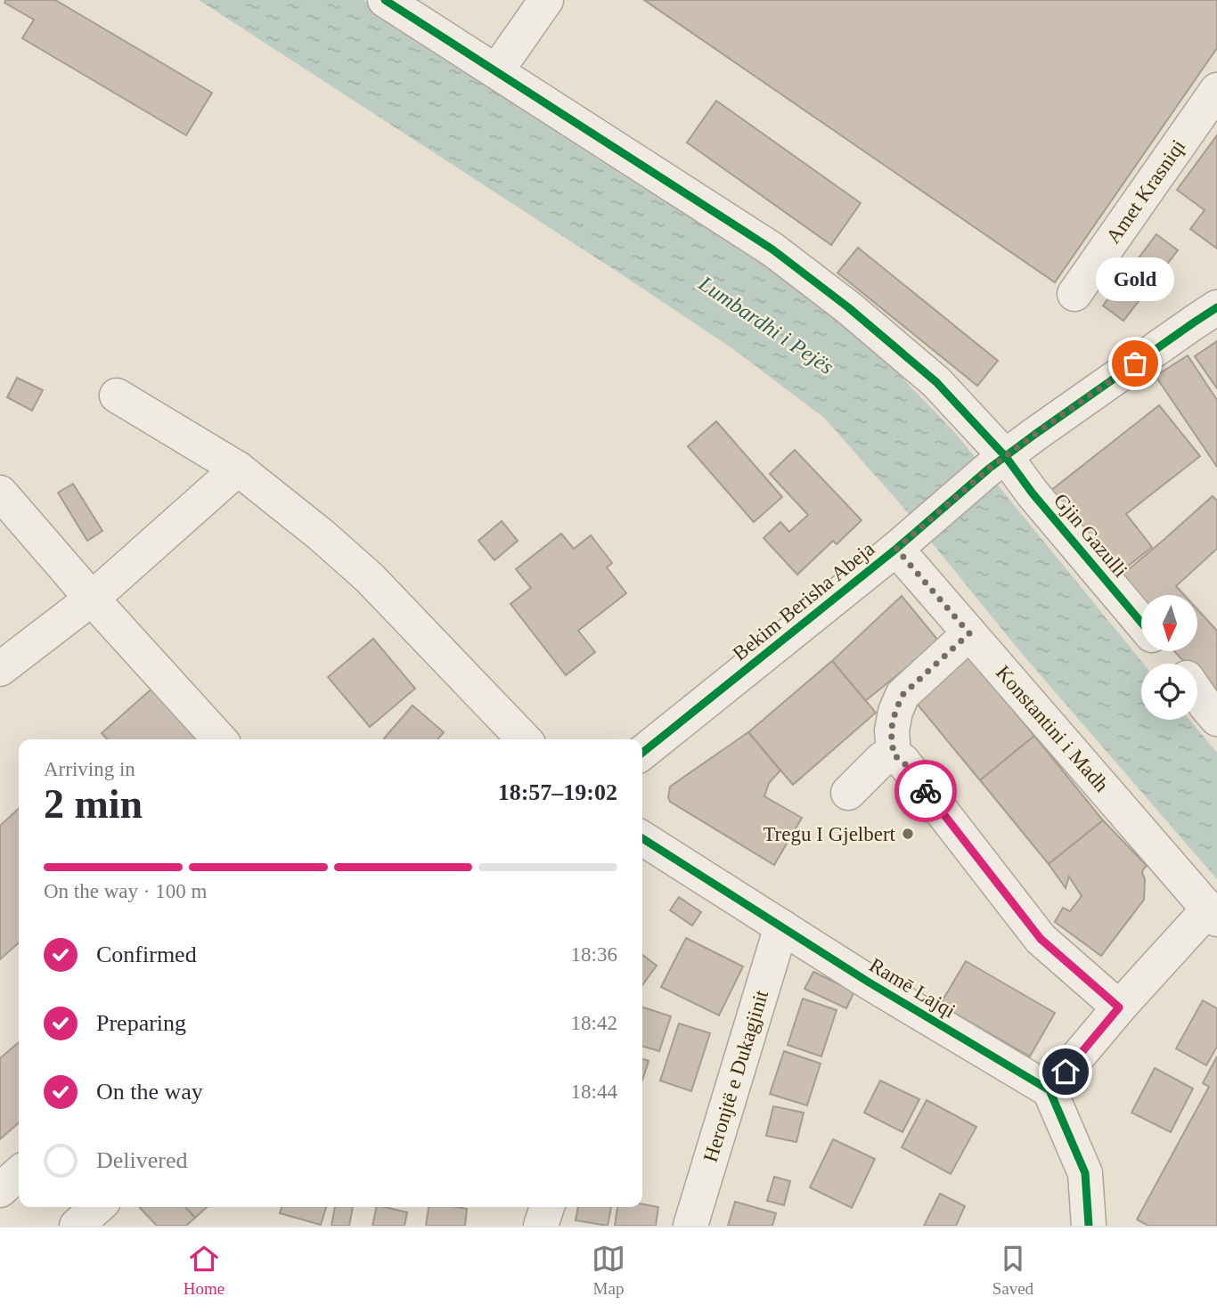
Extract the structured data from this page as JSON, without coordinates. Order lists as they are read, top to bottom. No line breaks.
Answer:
{"streets":{"street":["Amet Krasniqi","Gjin Gazulli","Bekim Berisha Abeja","Konstantini i Madh","Ramē Lajqi","Heronjtë e Dukagjinit"]},"crossings":[["Gjin Gazulli","Bekim Berisha Abeja"],["Bekim Berisha Abeja","Konstantini i Madh"],["Konstantini i Madh","Ramē Lajqi"],["Ramē Lajqi","Heronjtë e Dukagjinit"]],"water":["Lumbardhi i Pejës"],"places":["Gold","Tregu I Gjelbert"],"north":"bottom","page":{"bubble":"Gold","heading":["2 min","Arriving in","18:57–19:02"],"bar":"On the way · 100 m","list":[["Confirmed","18:36"],["Preparing","18:42"],["On the way","18:44"],"Delivered"],"tabs":["Home","Map","Saved"]}}
